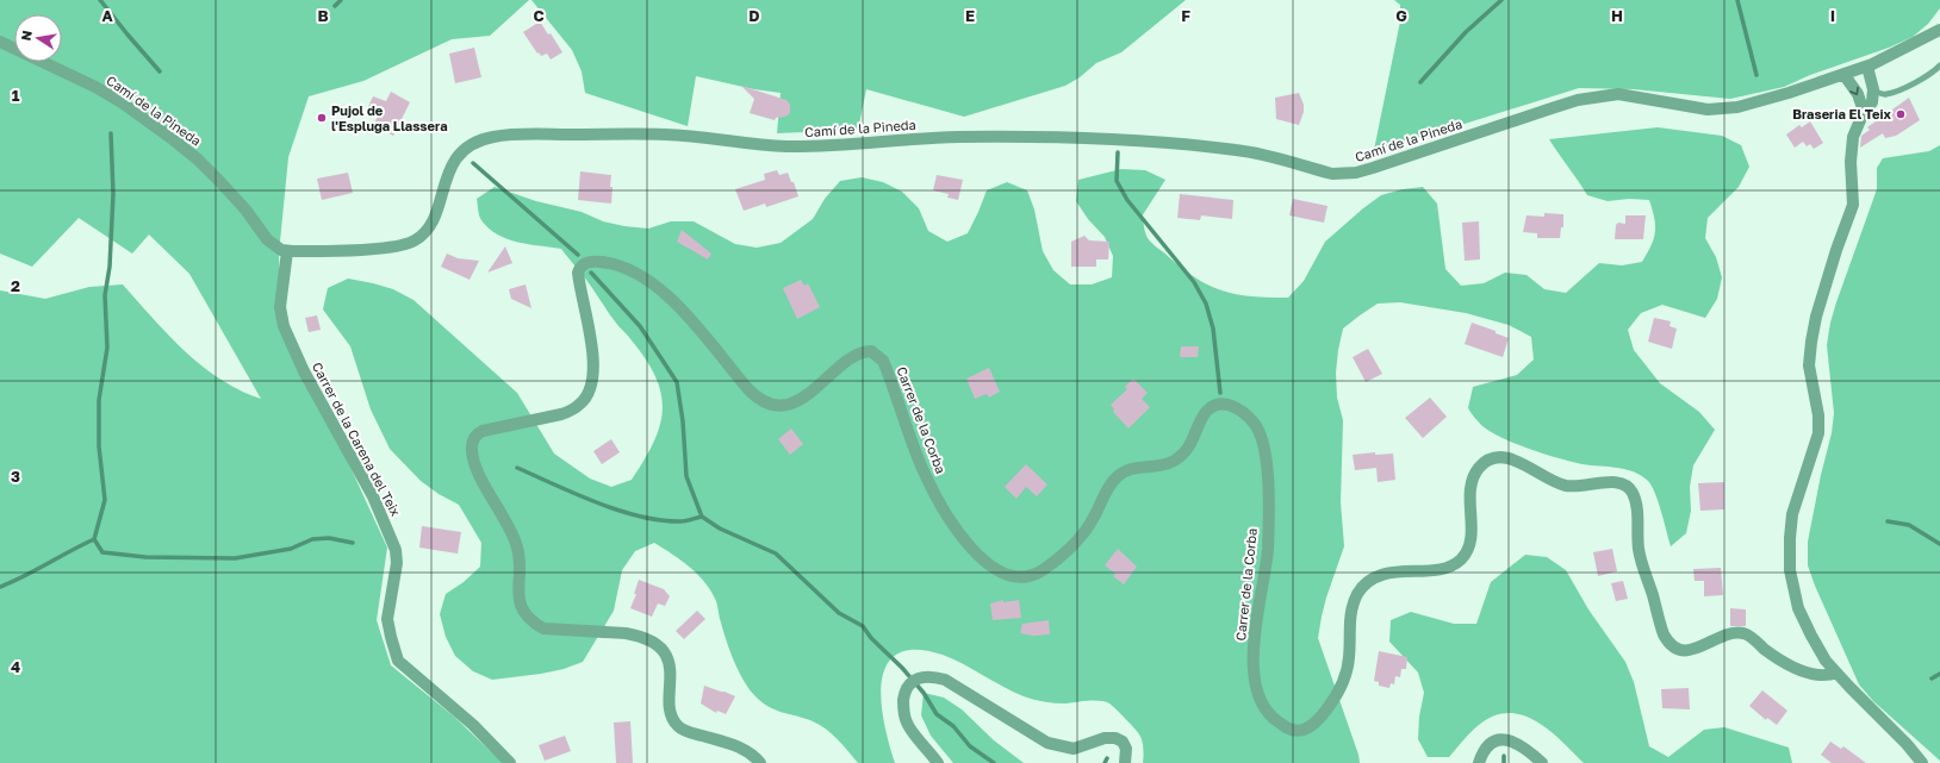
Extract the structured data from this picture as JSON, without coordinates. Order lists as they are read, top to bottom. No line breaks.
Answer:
{"streets":{"street":["Camí de la Pineda","Carrer de la Corba","Carrer de la Carena del Teix"]},"crossings":[["Camí de la Pineda","Carrer de la Carena del Teix"]],"places":["Braseria El Teix","Pujol de l'Espluga Llassera"],"north":"left","grid":{"columns":["A","B","C","D","E","F","G","H","I"],"rows":["1","2","3","4"]}}
